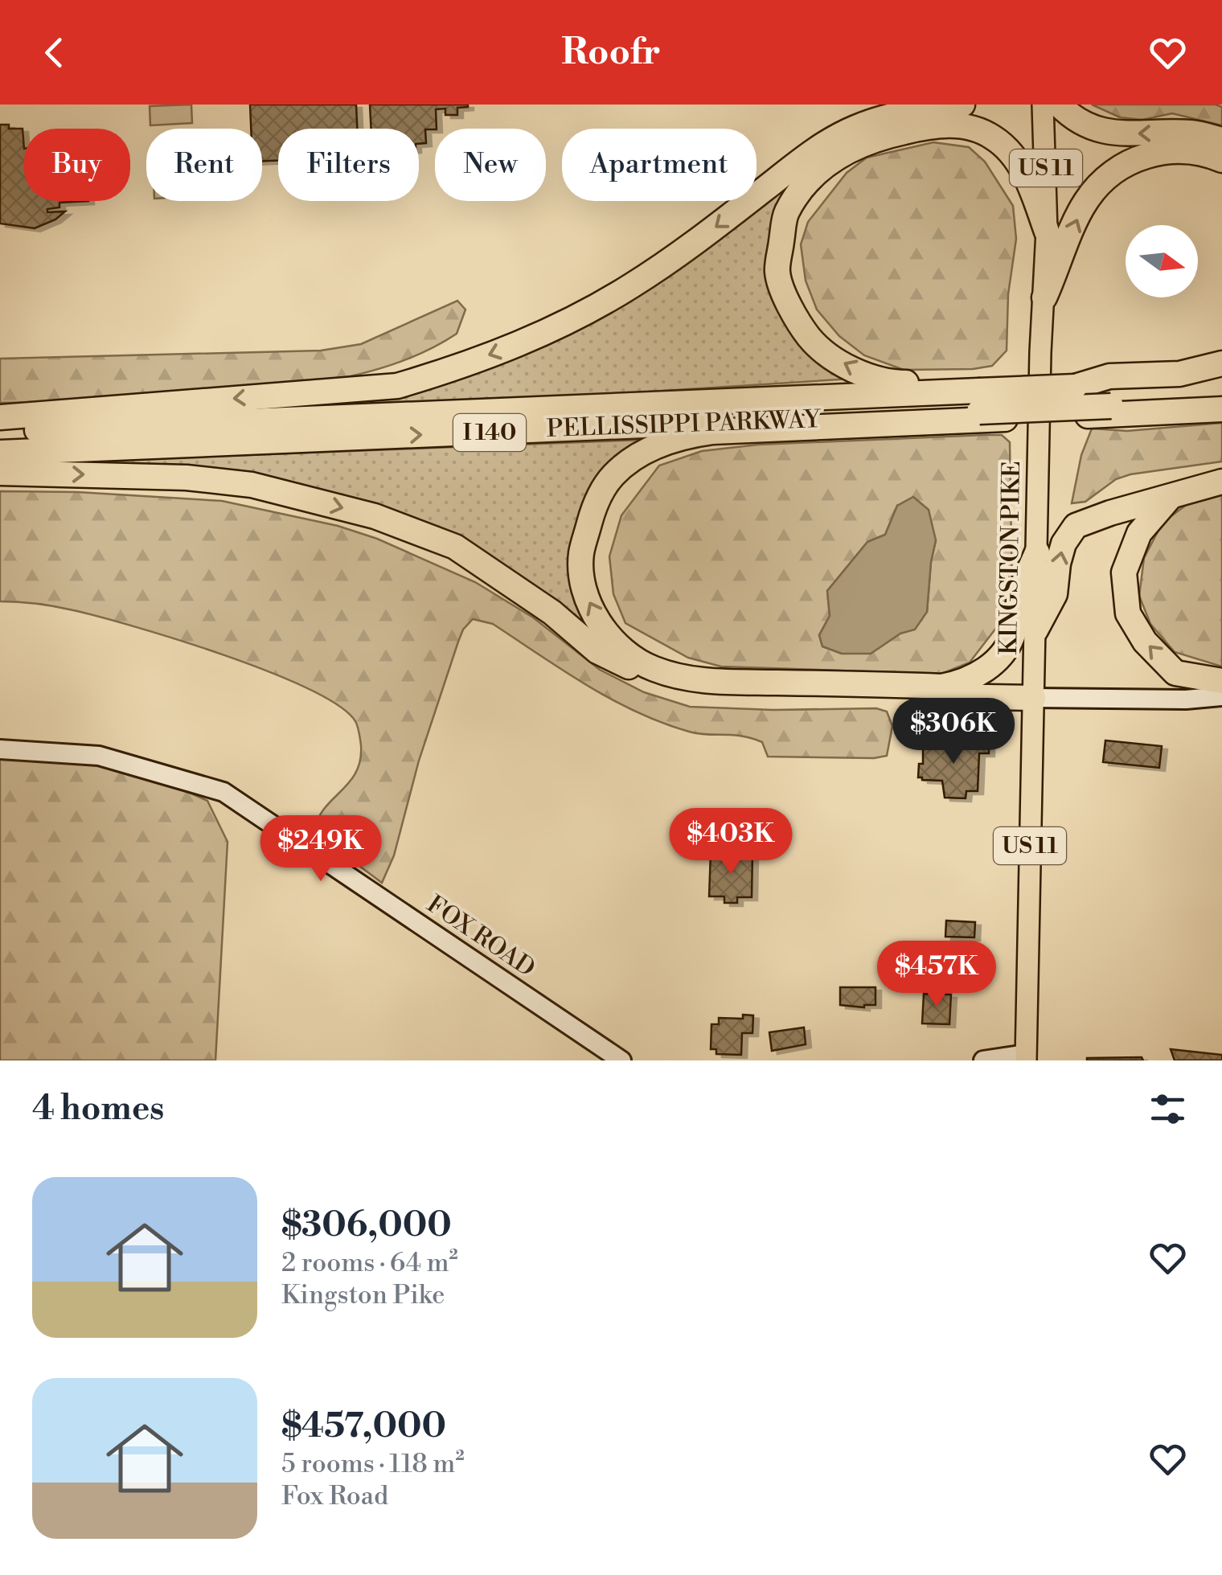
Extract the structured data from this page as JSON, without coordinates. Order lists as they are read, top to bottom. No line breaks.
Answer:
{"streets":{"highway":["PELLISSIPPI PARKWAY","I 140"],"main road":["US 11","KINGSTON PIKE"],"street":["FOX ROAD"]},"north":"right","page":{"header":"Roofr","chip":["Buy","Rent","Filters","New","Apartment"],"price":["$306K","$403K","$249K","$457K"],"heading":"4 homes","list":[{"name":"$306,000","note":"2 rooms · 64 m² · Kingston Pike"},{"name":"$457,000","note":"5 rooms · 118 m² · Fox Road"}]}}
